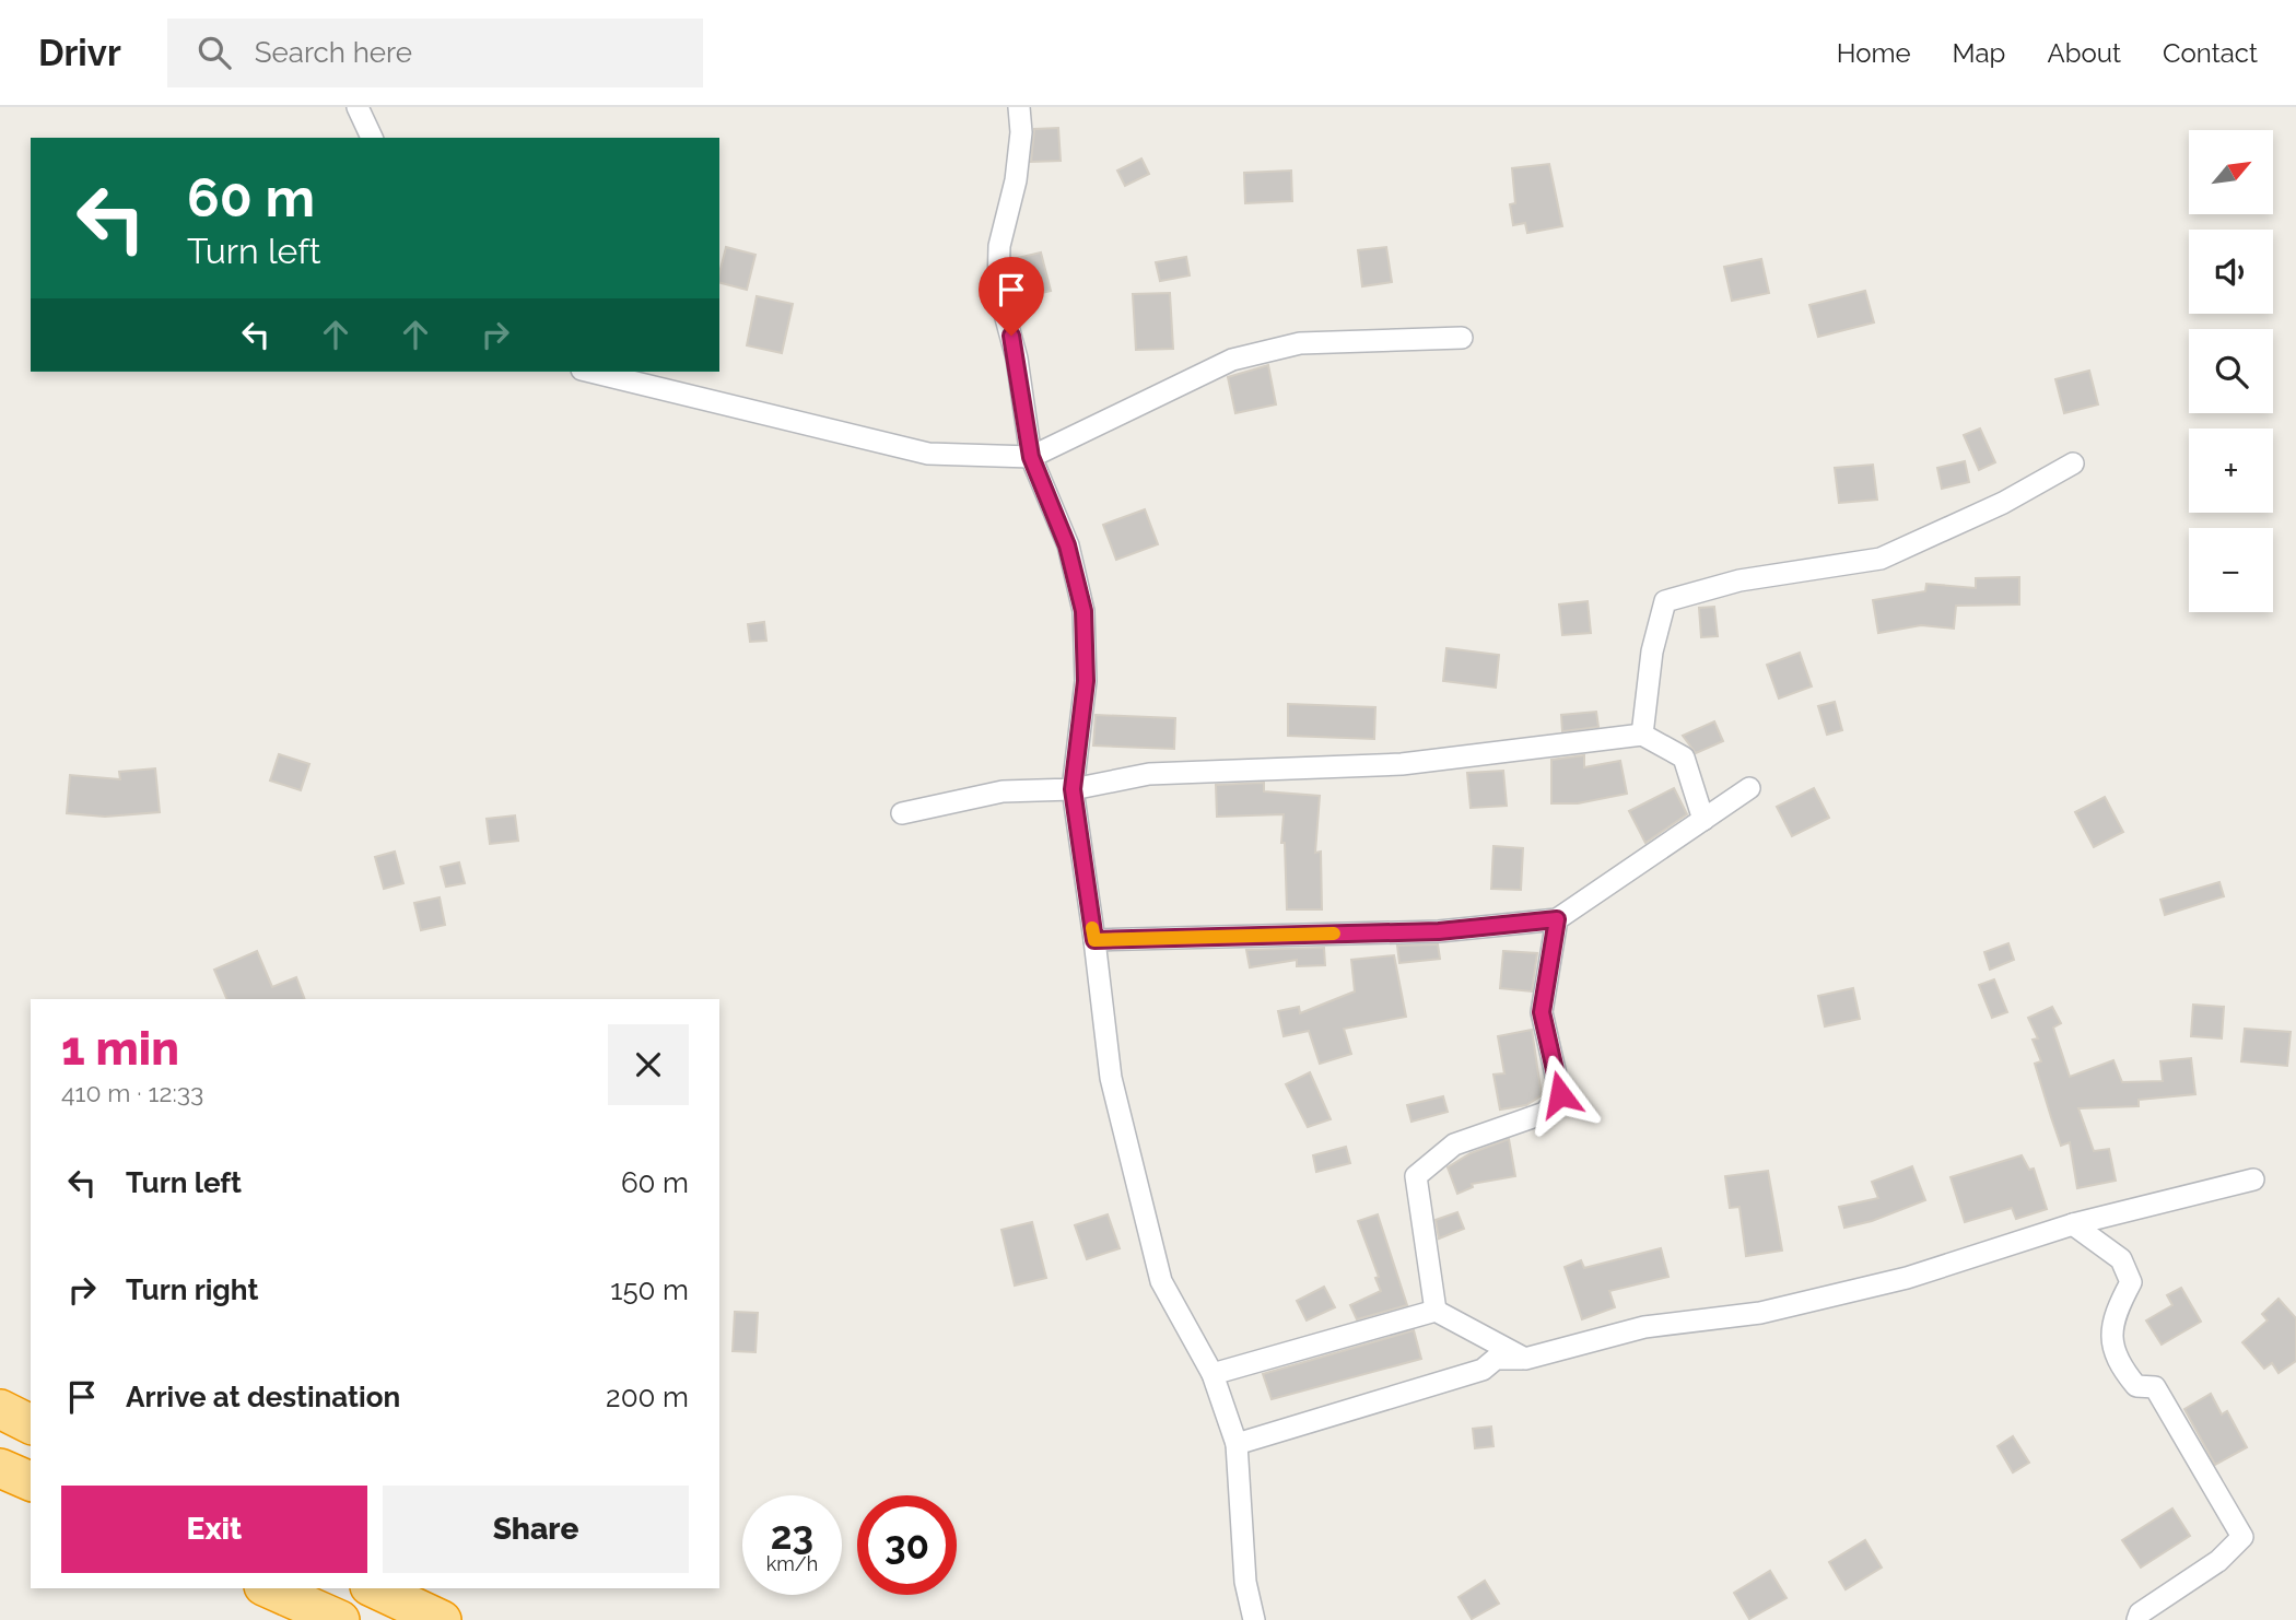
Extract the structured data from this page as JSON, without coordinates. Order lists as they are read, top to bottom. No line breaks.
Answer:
{"north":"top right","page":{"header":"Drivr","search":"Search here","nav":["Home","Map","About","Contact"],"map_buttons":["+","−"],"turn":["60 m","Turn left"],"heading":["1 min","410 m · 12:33"],"list":[{"name":"Turn left","value":"60 m"},{"name":"Turn right","value":"150 m"},{"name":"Arrive at destination","value":"200 m"}],"buttons":["Exit","Share"],"speed":"23 km/h","limit":"30"}}
